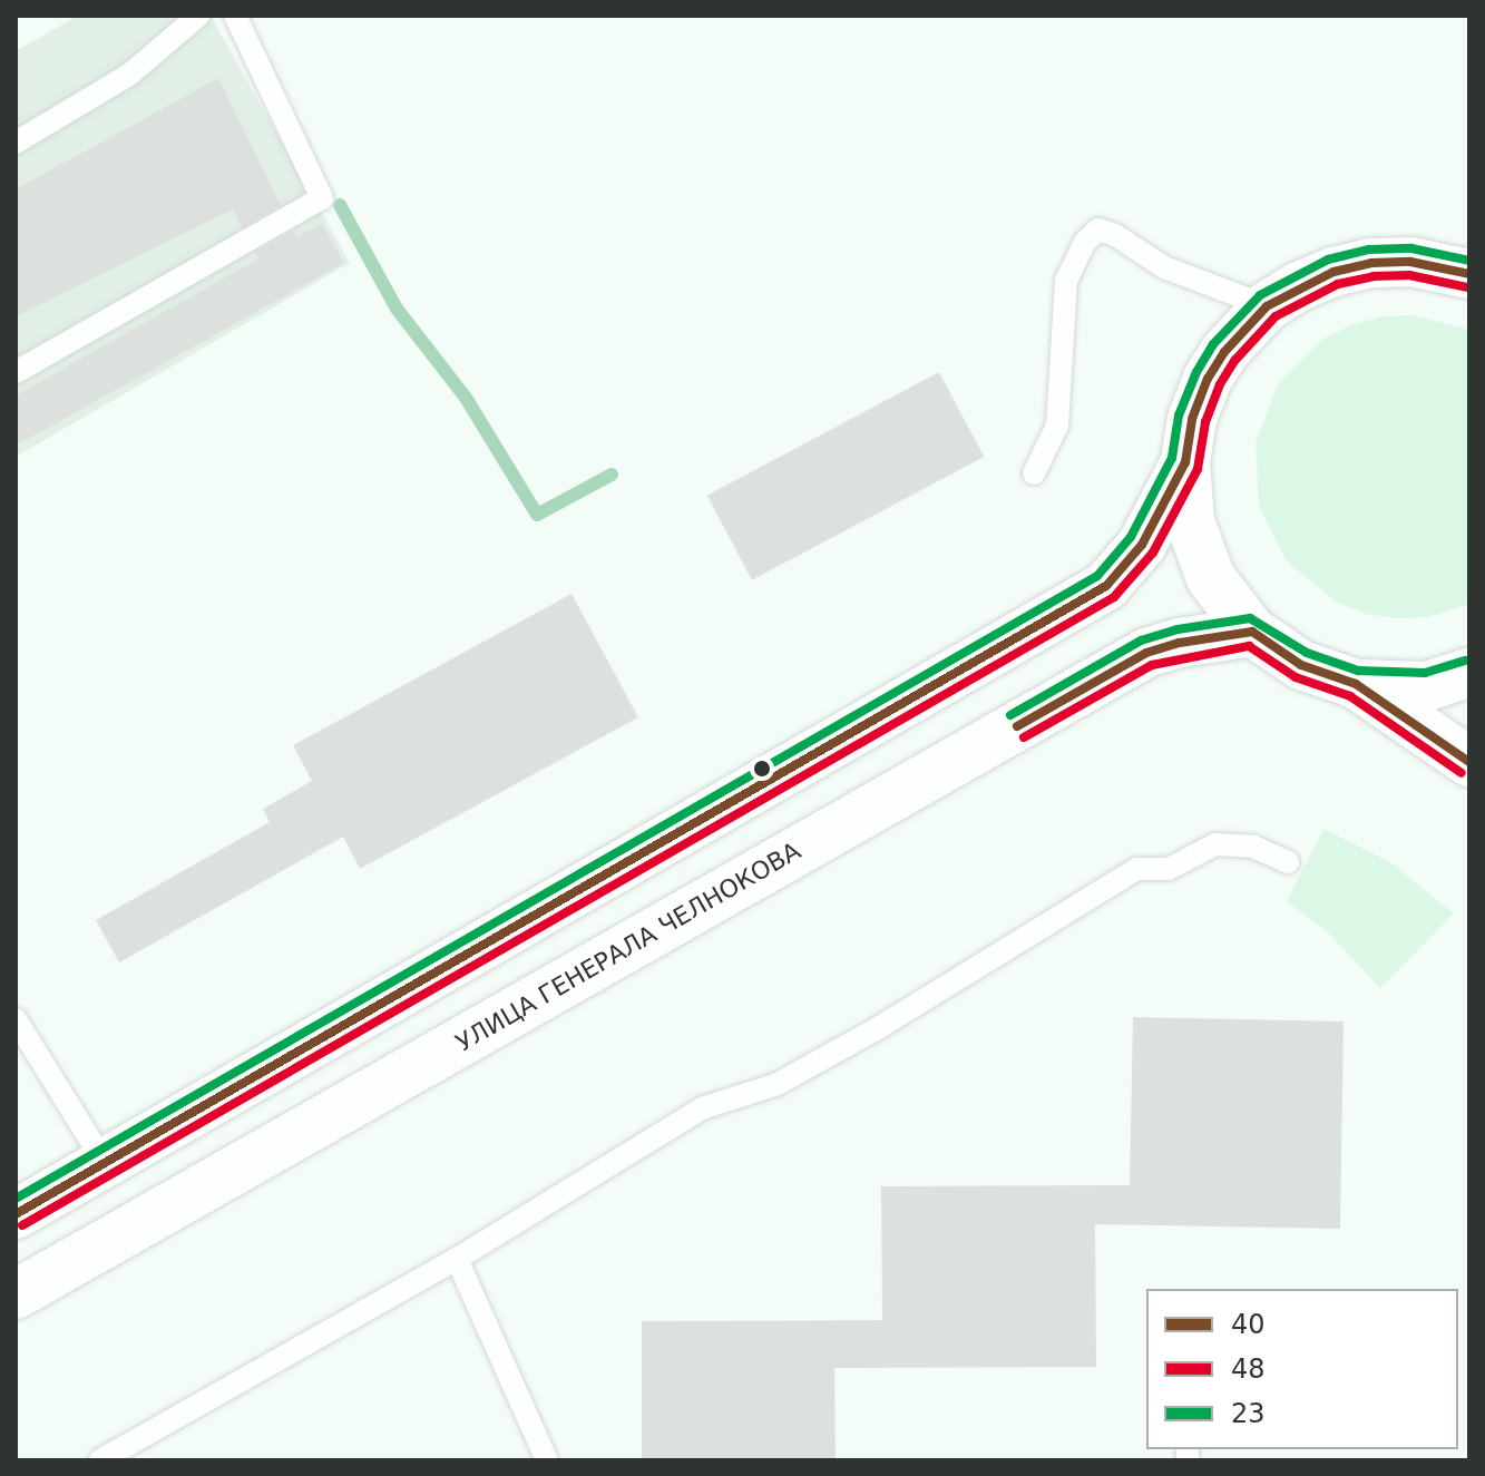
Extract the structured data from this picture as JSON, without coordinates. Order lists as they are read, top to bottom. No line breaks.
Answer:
{"streets":{"main road":["УЛИЦА ГЕНЕРАЛА ЧЕЛНОКОВА"]},"lines":["transit line 23","transit line 40","transit line 48"],"legend":["40","48","23"]}
